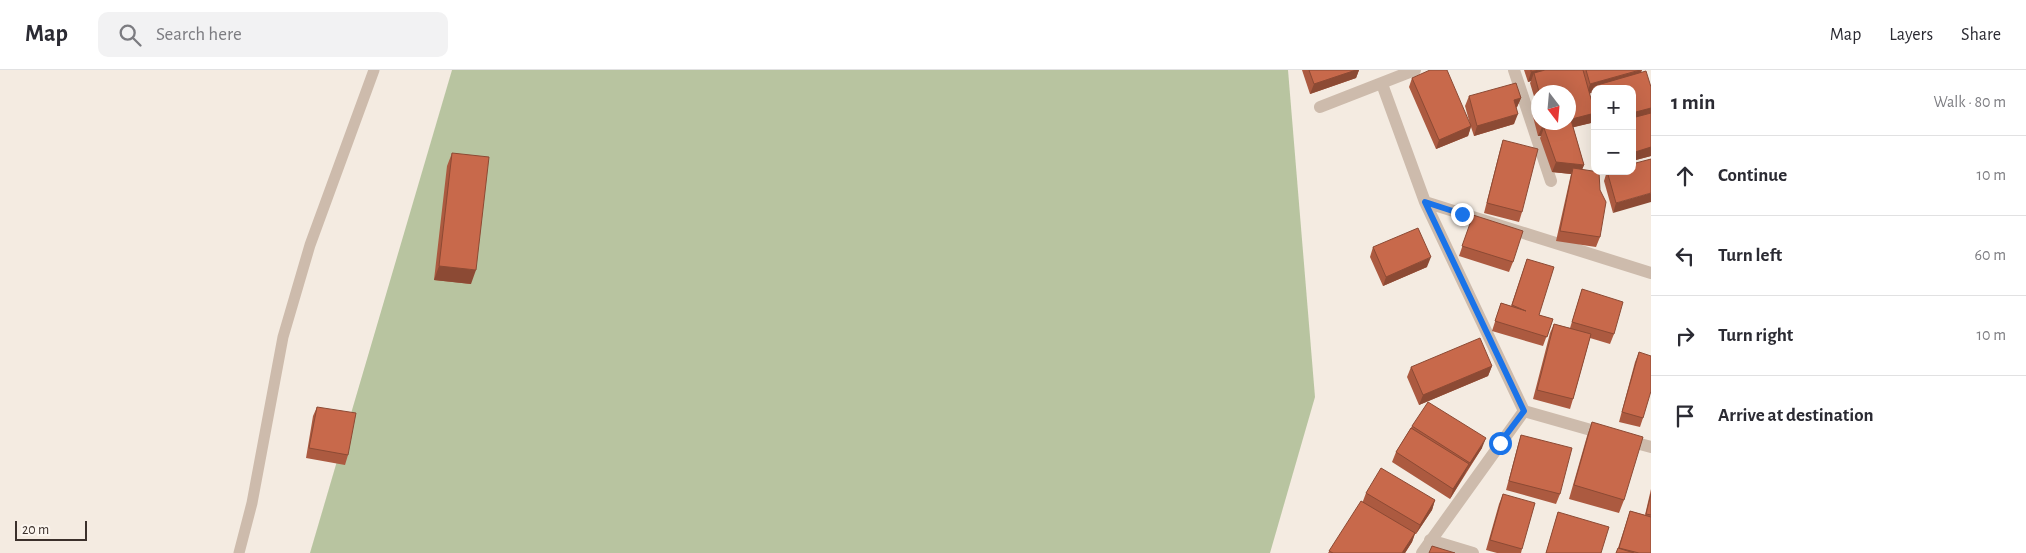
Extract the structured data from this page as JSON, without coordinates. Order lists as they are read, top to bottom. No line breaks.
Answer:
{"scale_bar":"20 m","north":"bottom","page":{"header":"Map","search":"Search here","nav":["Map","Layers","Share"],"heading":["1 min","Walk · 80 m"],"map_buttons":["+","−"],"list":[["Continue","10 m"],["Turn left","60 m"],["Turn right","10 m"],"Arrive at destination"],"scale":"20 m"}}
